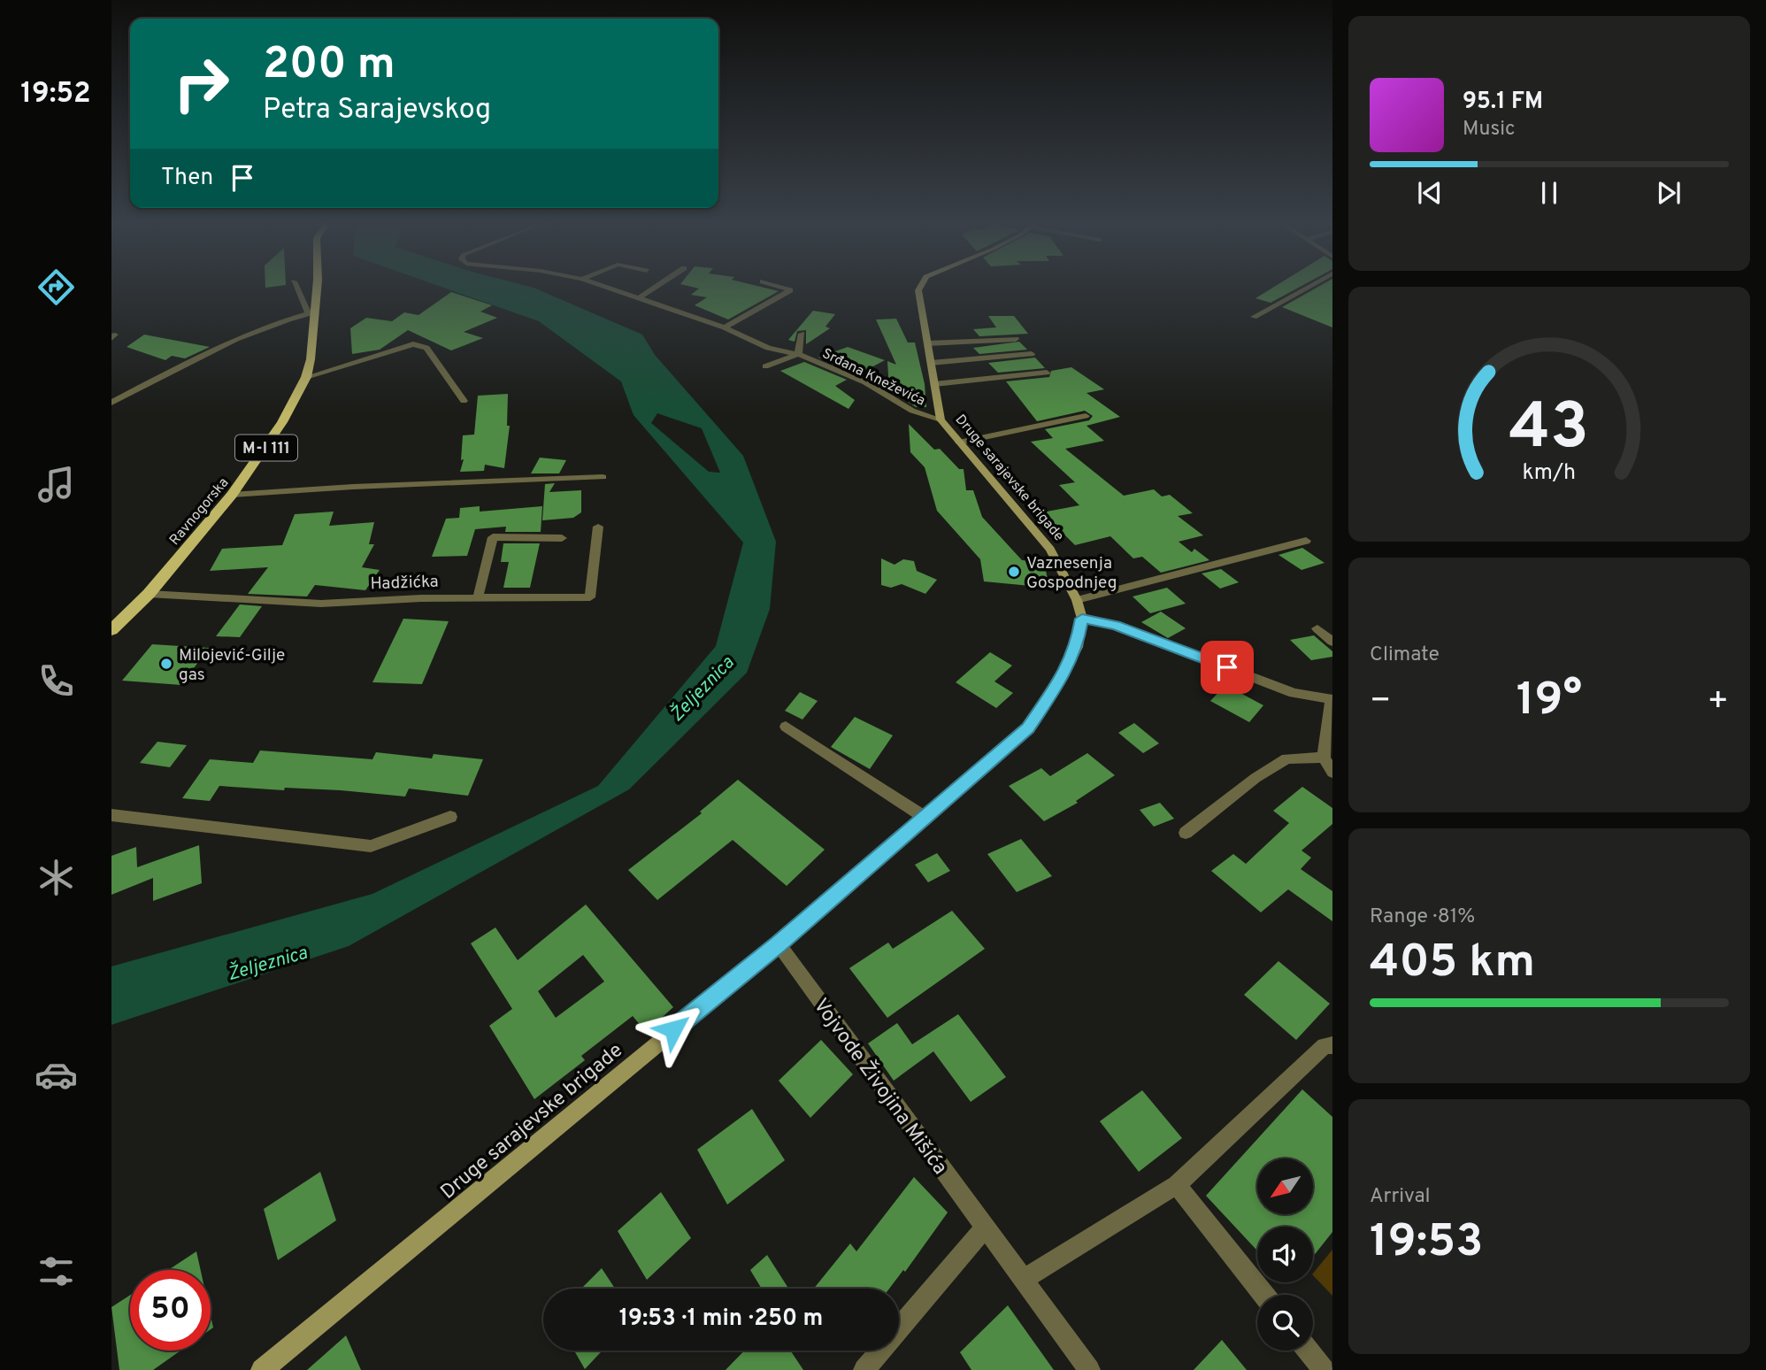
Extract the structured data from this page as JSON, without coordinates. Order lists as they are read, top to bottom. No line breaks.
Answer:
{"streets":{"main road":["M-I 111","Druge sarajevske brigade","Ravnogorska"],"street":["Srđana Kneževića","Hadžićka","Vojvode Živojina Mišića"]},"crossings":[["Srđana Kneževića","Druge sarajevske brigade"],["Druge sarajevske brigade","Vojvode Živojina Mišića"],["Ravnogorska","Hadžićka"]],"water":["Željeznica"],"places":["Vaznesenja Gospodnjeg","Milojević-Gilje gas"],"north":"bottom left","page":{"tabs":"19:52","turn":["200 m","Petra Sarajevskog"],"song":["95.1 FM","Music"],"then":"Then","tile":["Climate",["Range · 81%","405 km"],["Arrival","19:53"]],"heat":["−","19°","+"],"limit":"50","trip":"19:53 · 1 min · 250 m","gauge":["43","km/h"]}}
